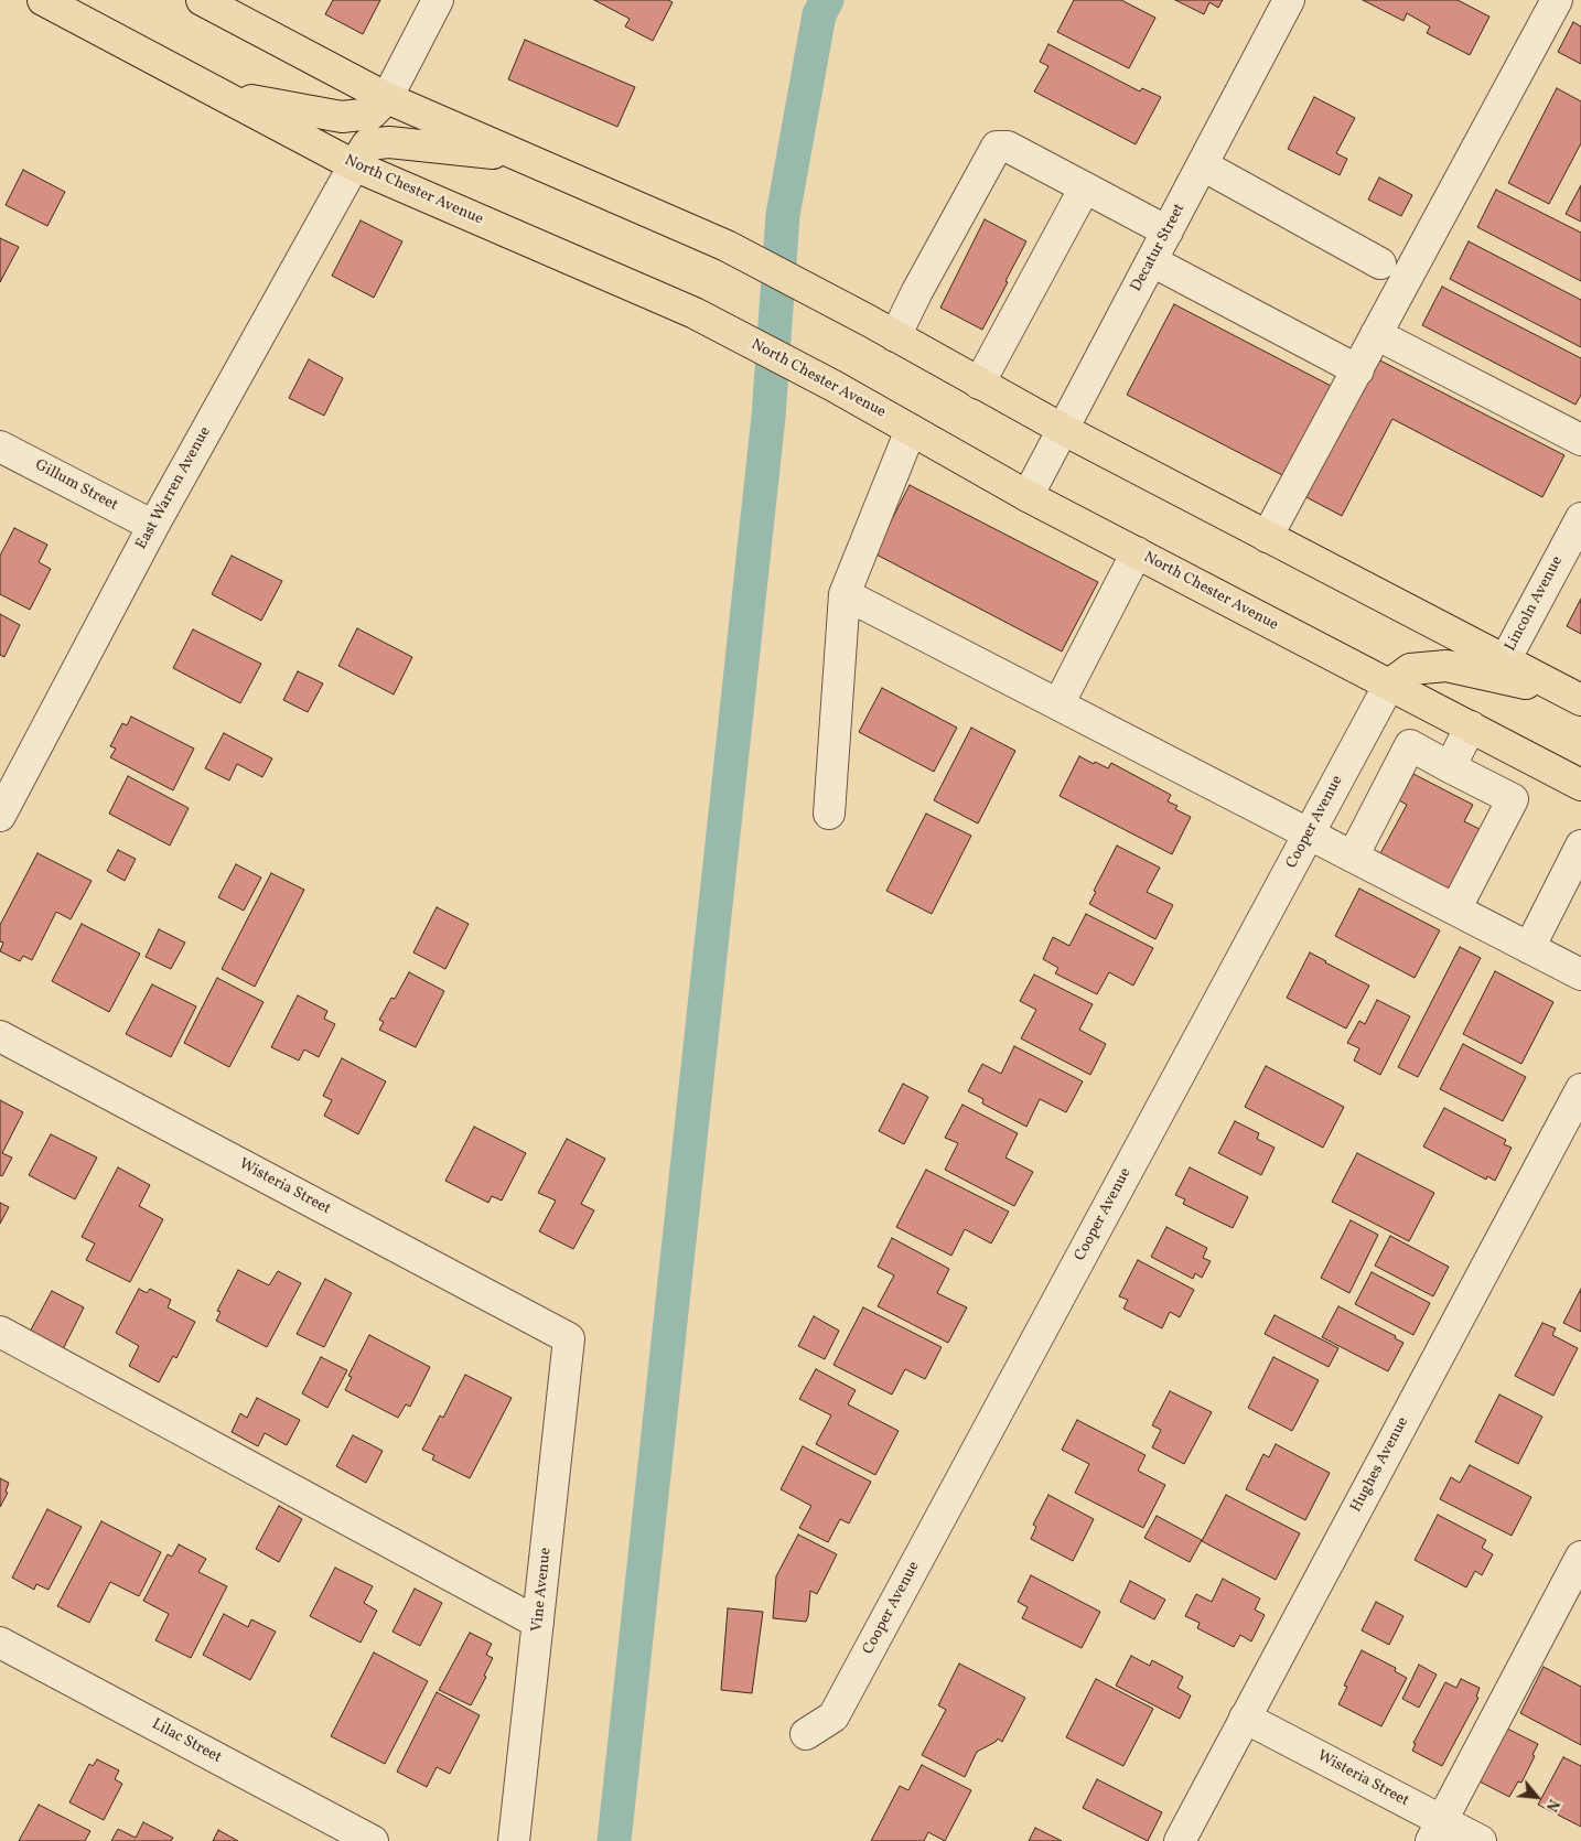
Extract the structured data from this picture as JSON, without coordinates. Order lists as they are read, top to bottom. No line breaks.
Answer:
{"streets":{"main road":["North Chester Avenue"],"street":["Decatur Street","Gillum Street","East Warren Avenue","Lincoln Avenue","Cooper Avenue","Wisteria Street","Hughes Avenue","Vine Avenue","Lilac Street"]},"crossings":[["North Chester Avenue","Decatur Street"],["North Chester Avenue","East Warren Avenue"],["North Chester Avenue","Cooper Avenue"],["Gillum Street","East Warren Avenue"],["Wisteria Street","Hughes Avenue"],["Wisteria Street","Vine Avenue"]],"north":"bottom right"}
